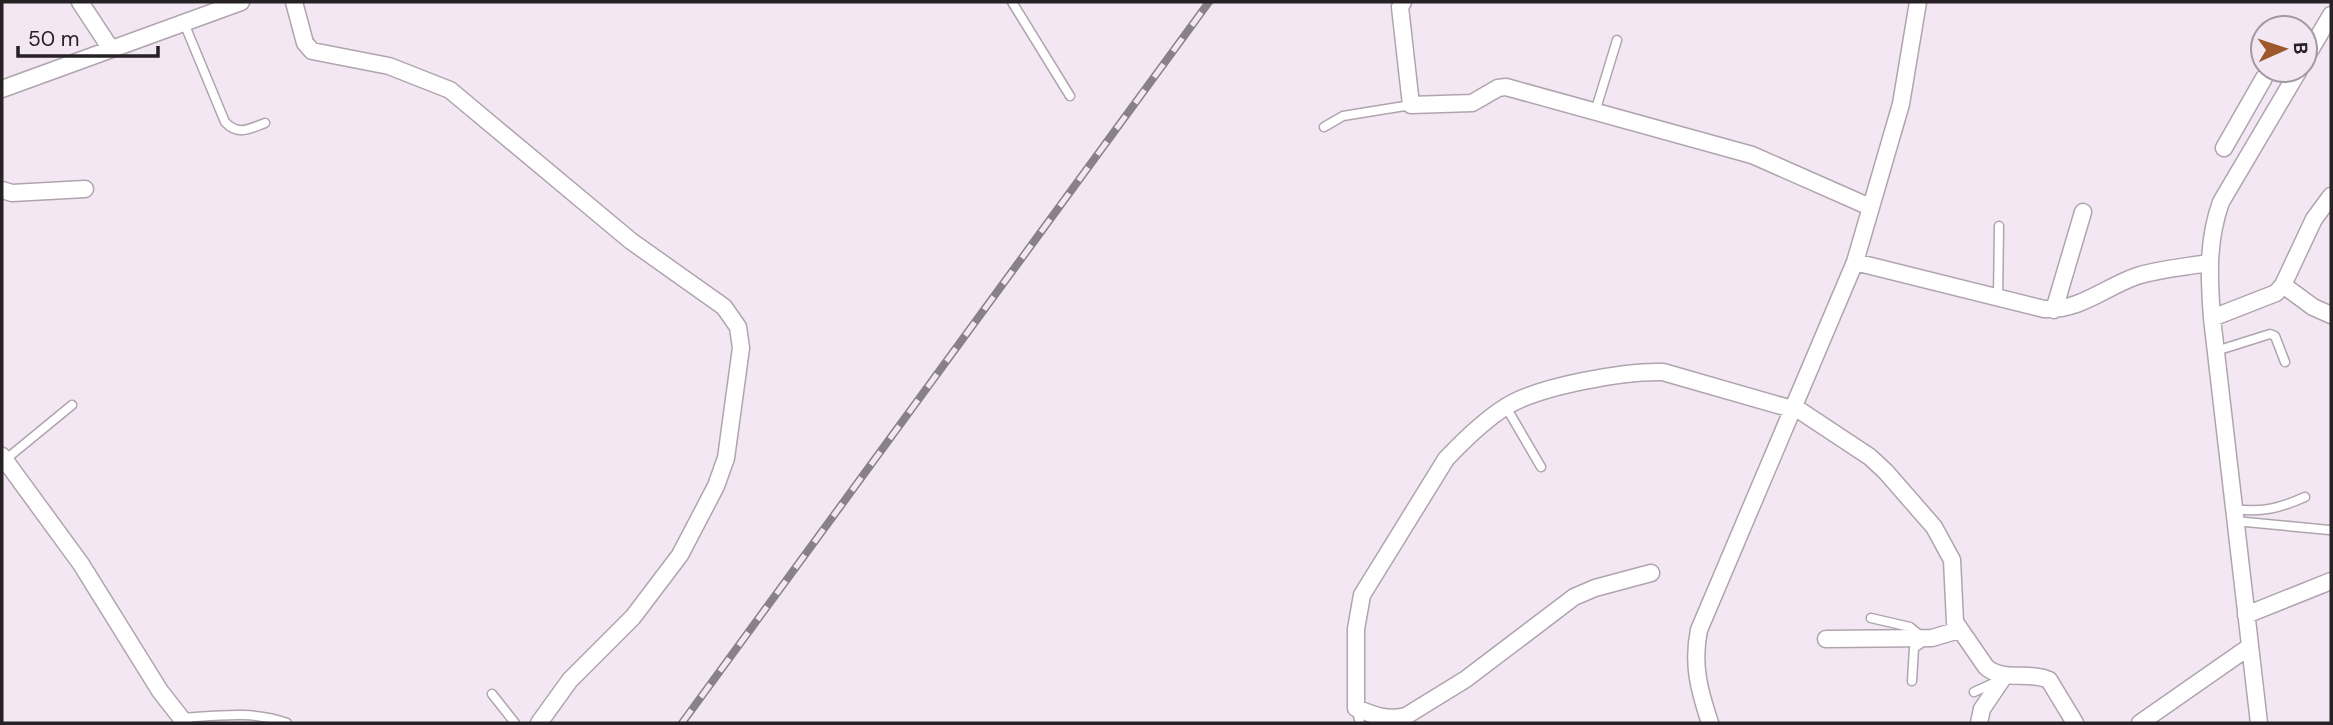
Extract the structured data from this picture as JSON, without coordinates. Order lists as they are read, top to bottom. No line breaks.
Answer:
{"scale_bar":"50 m","north":"right"}
